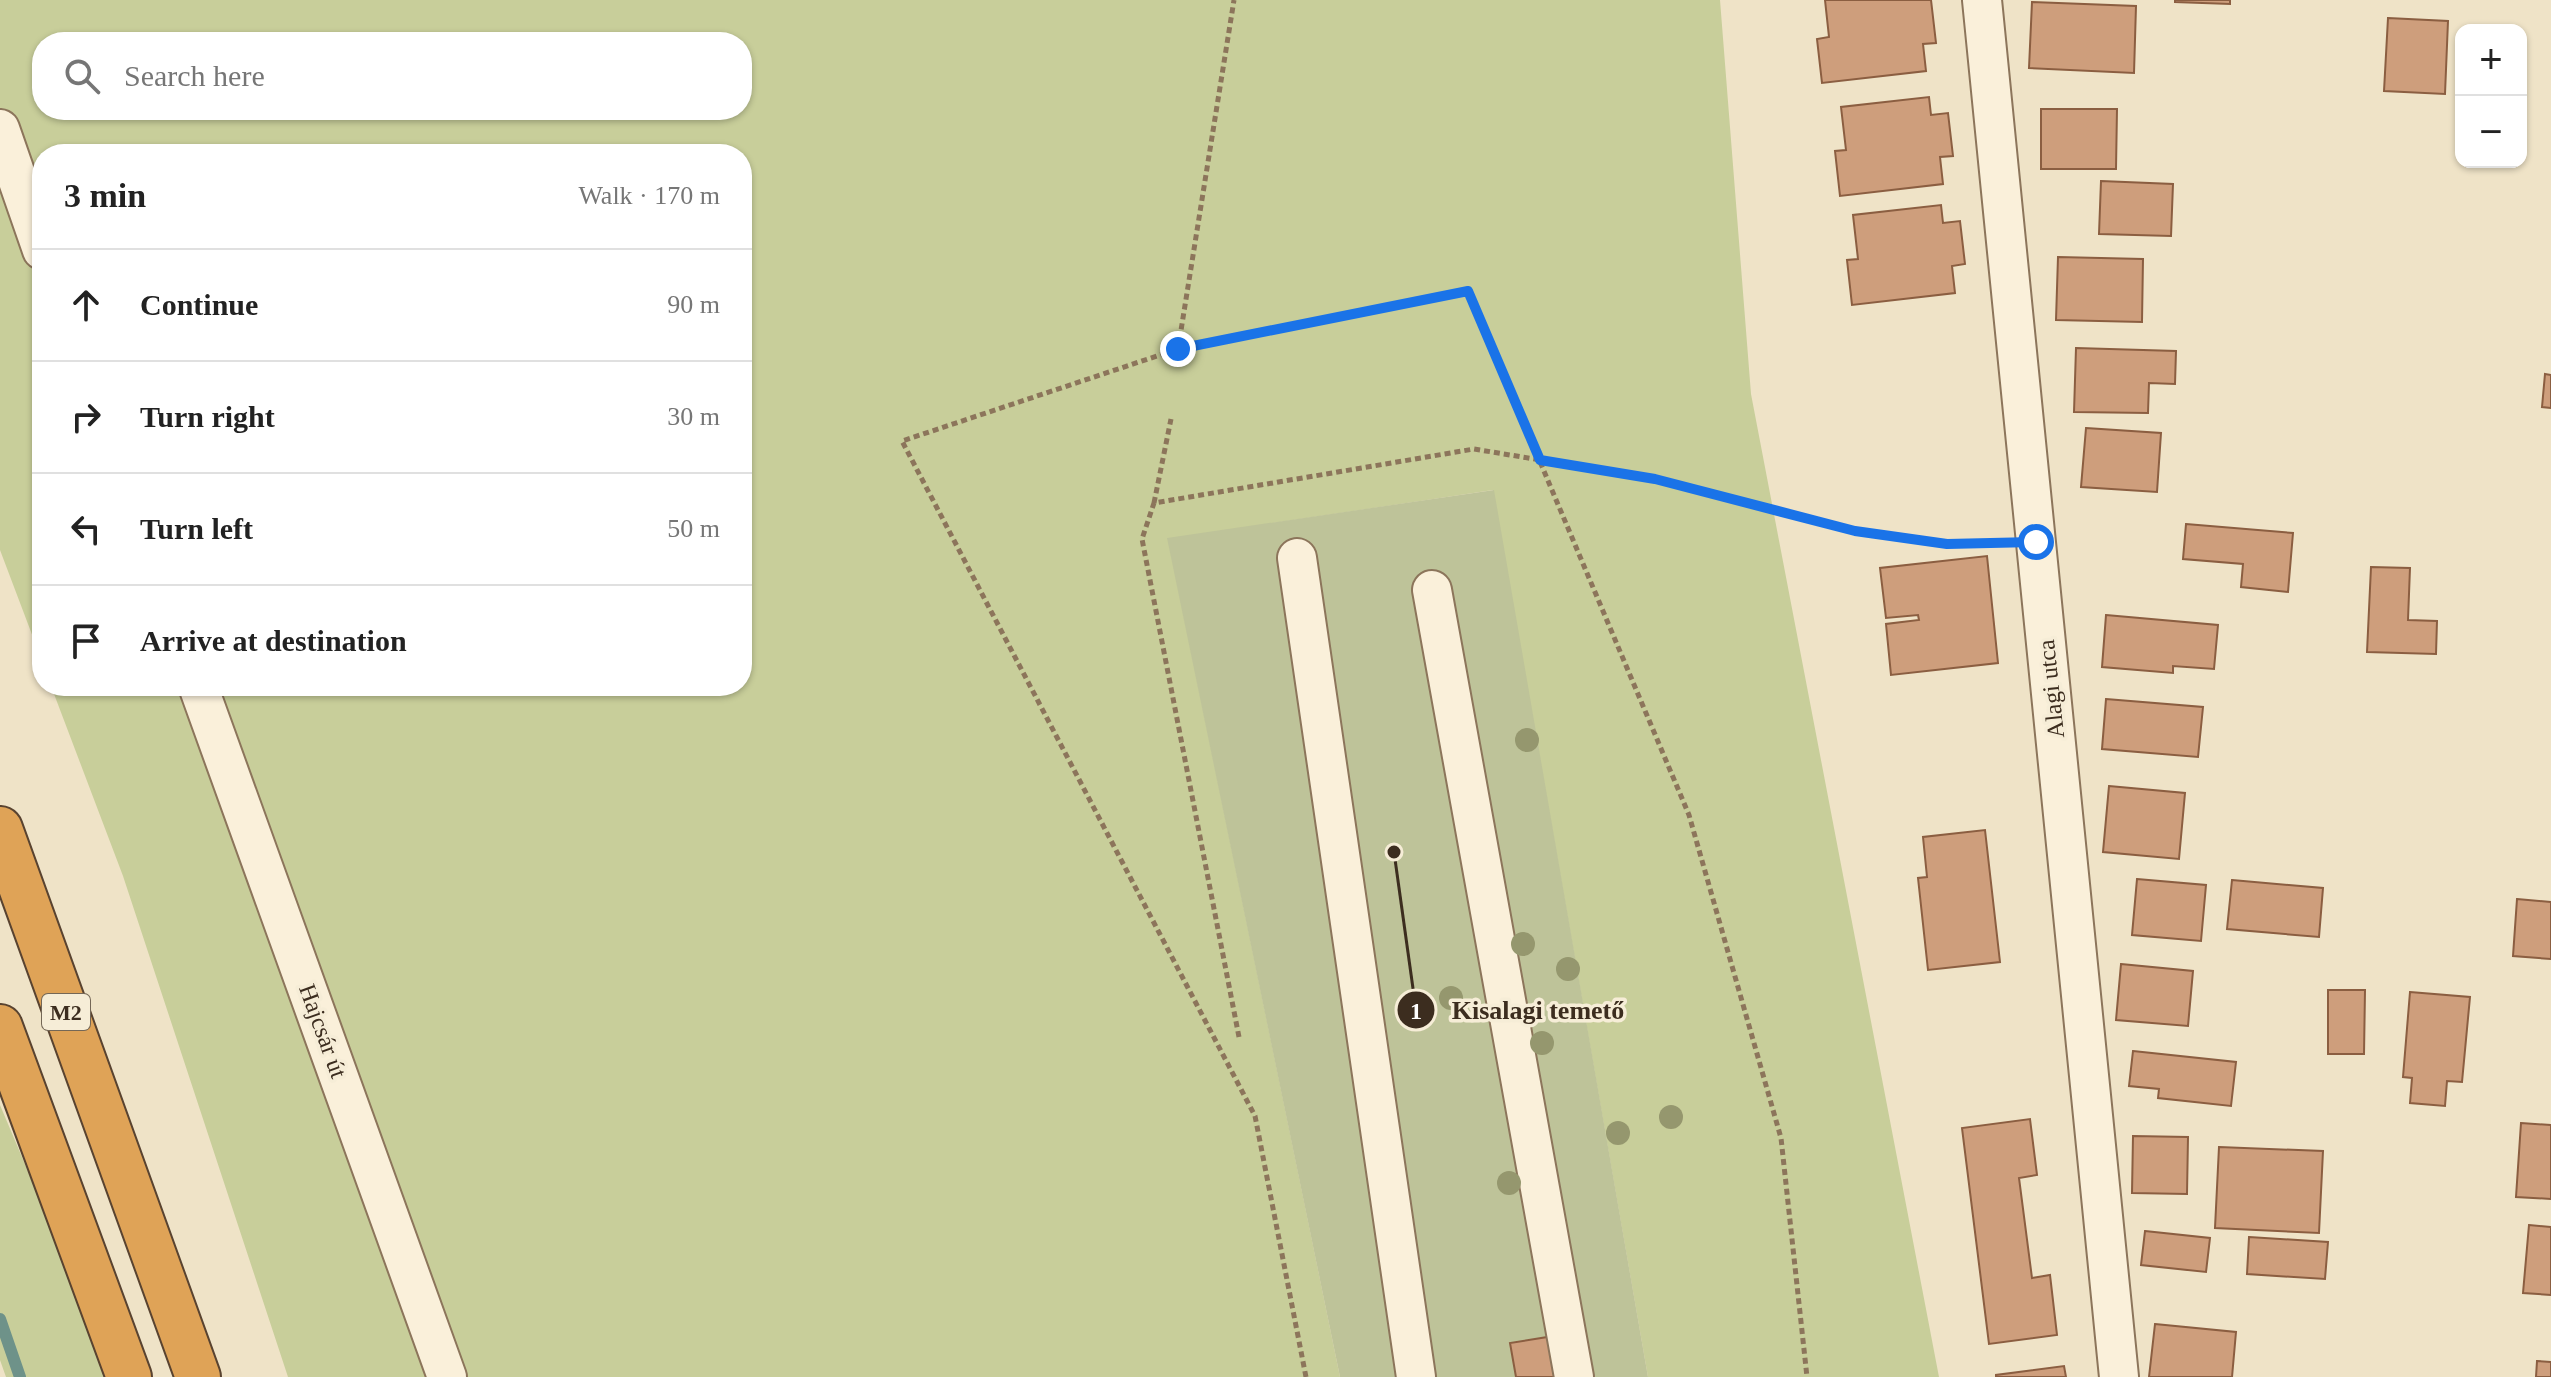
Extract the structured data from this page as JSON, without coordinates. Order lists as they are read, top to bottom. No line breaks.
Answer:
{"streets":{"highway":["M2"],"street":["Alagi utca","Hajcsár út"]},"places":["Kisalagi temető"],"page":{"map_buttons":["+","−"],"search":"Search here","heading":["3 min","Walk · 170 m"],"list":[["Continue","90 m"],["Turn right","30 m"],["Turn left","50 m"],"Arrive at destination"]}}
